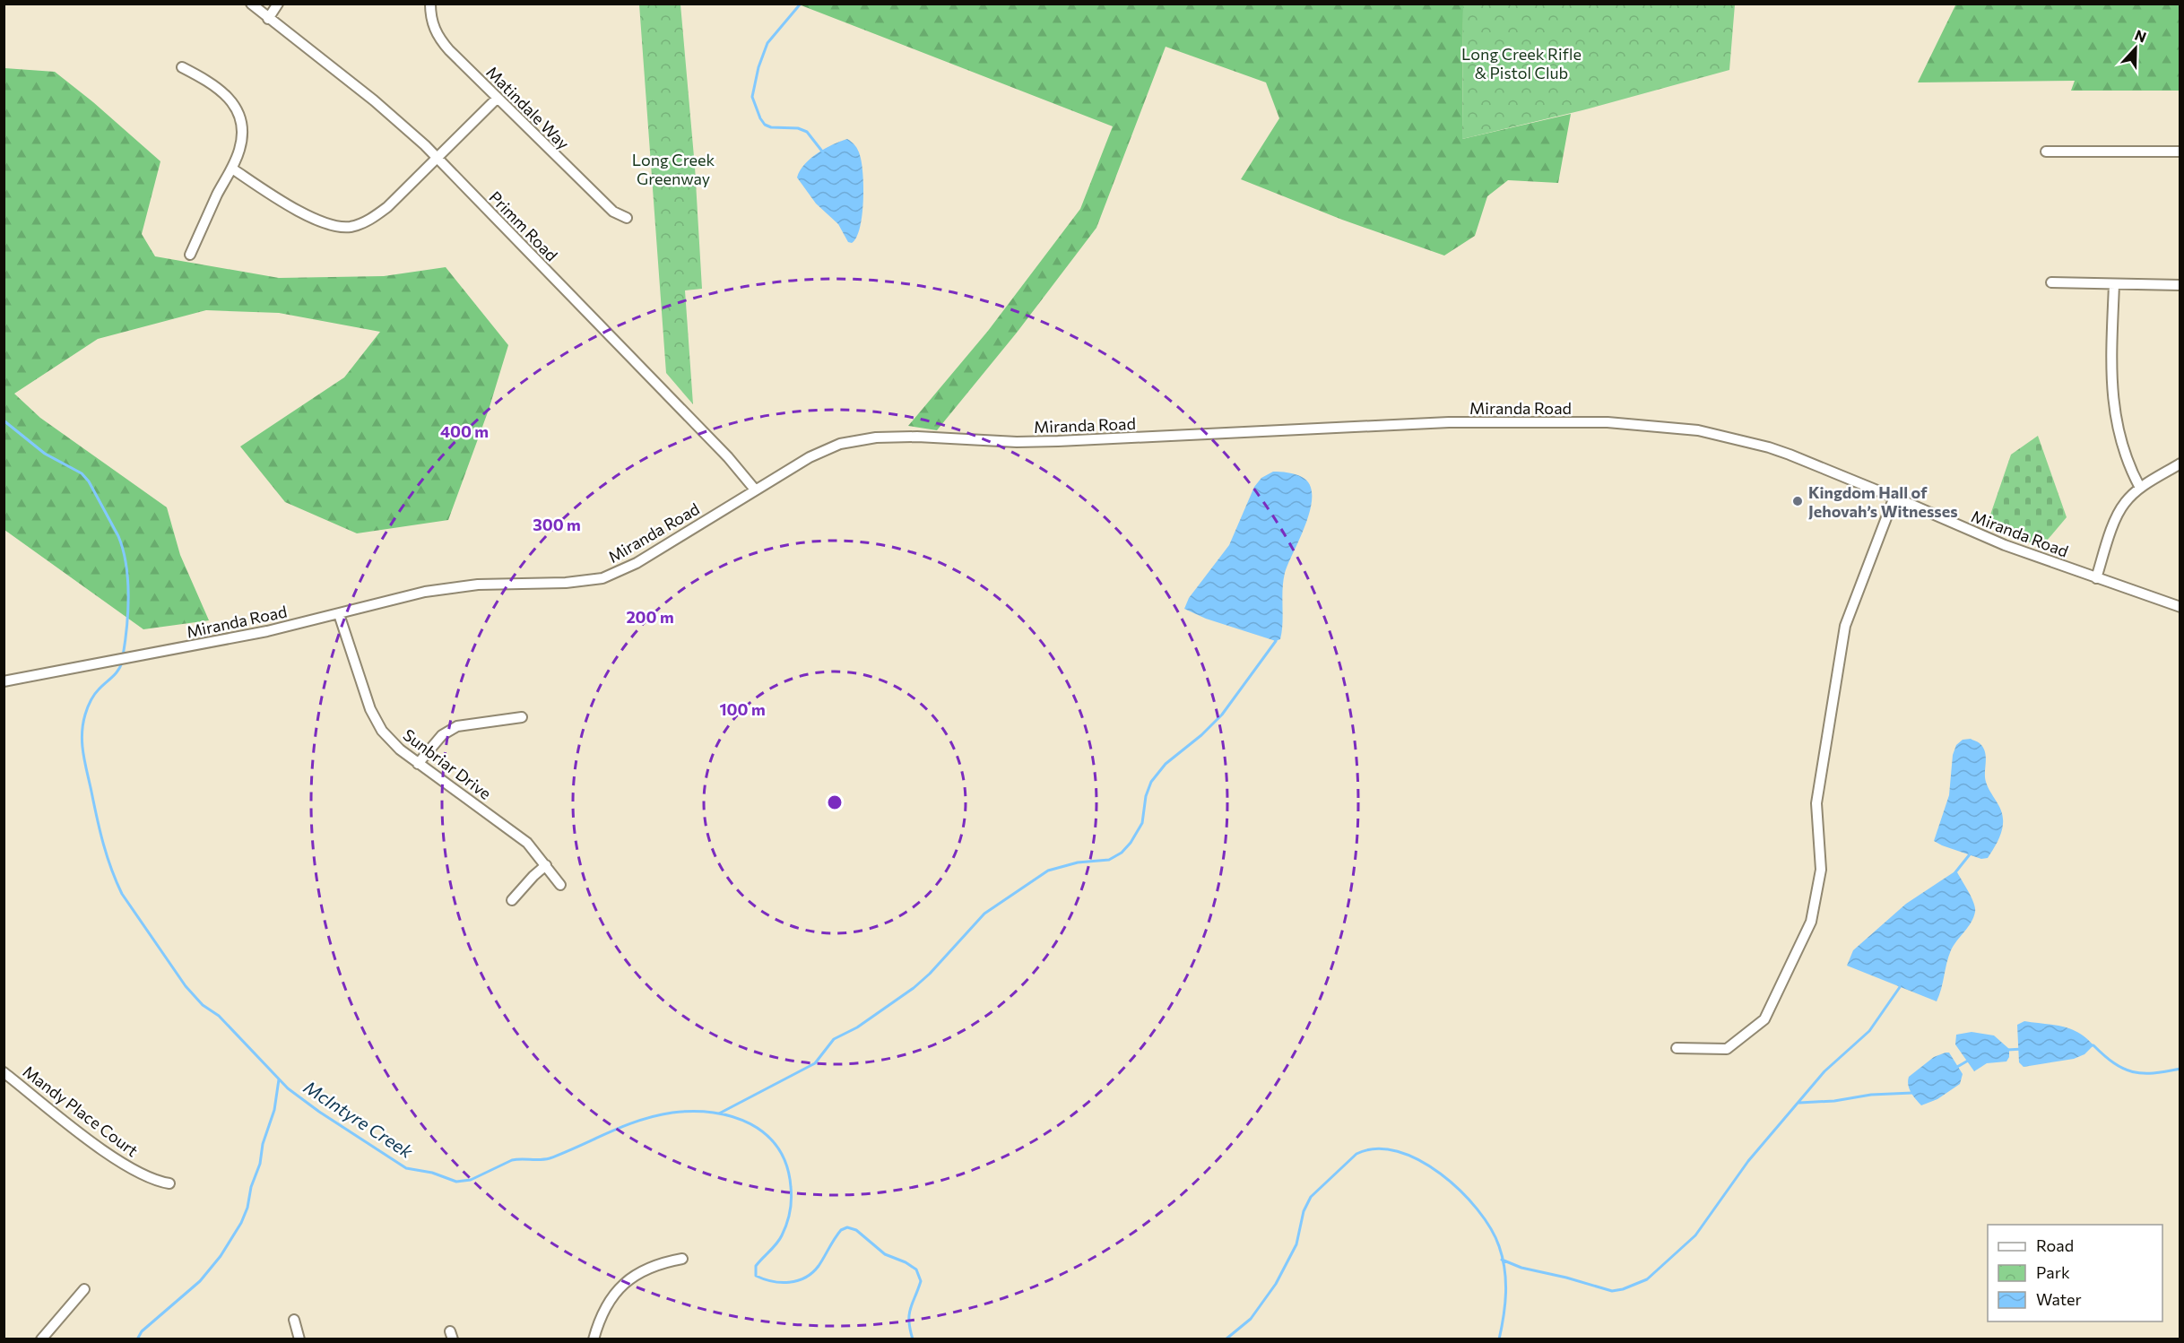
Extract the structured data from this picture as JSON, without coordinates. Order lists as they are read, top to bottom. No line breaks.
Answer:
{"streets":{"street":["Matindale Way","Primm Road","Miranda Road","Sunbriar Drive","Mandy Place Court"]},"crossings":[["Primm Road","Miranda Road"],["Miranda Road","Sunbriar Drive"]],"water":["McIntyre Creek"],"parks":["Long Creek Rifle & Pistol Club","Long Creek Greenway"],"places":["Kingdom Hall of Jehovah’s Witnesses"],"legend":["Road","Park","Water"],"north":"top","rings":["400 m","300 m","200 m","100 m"]}
